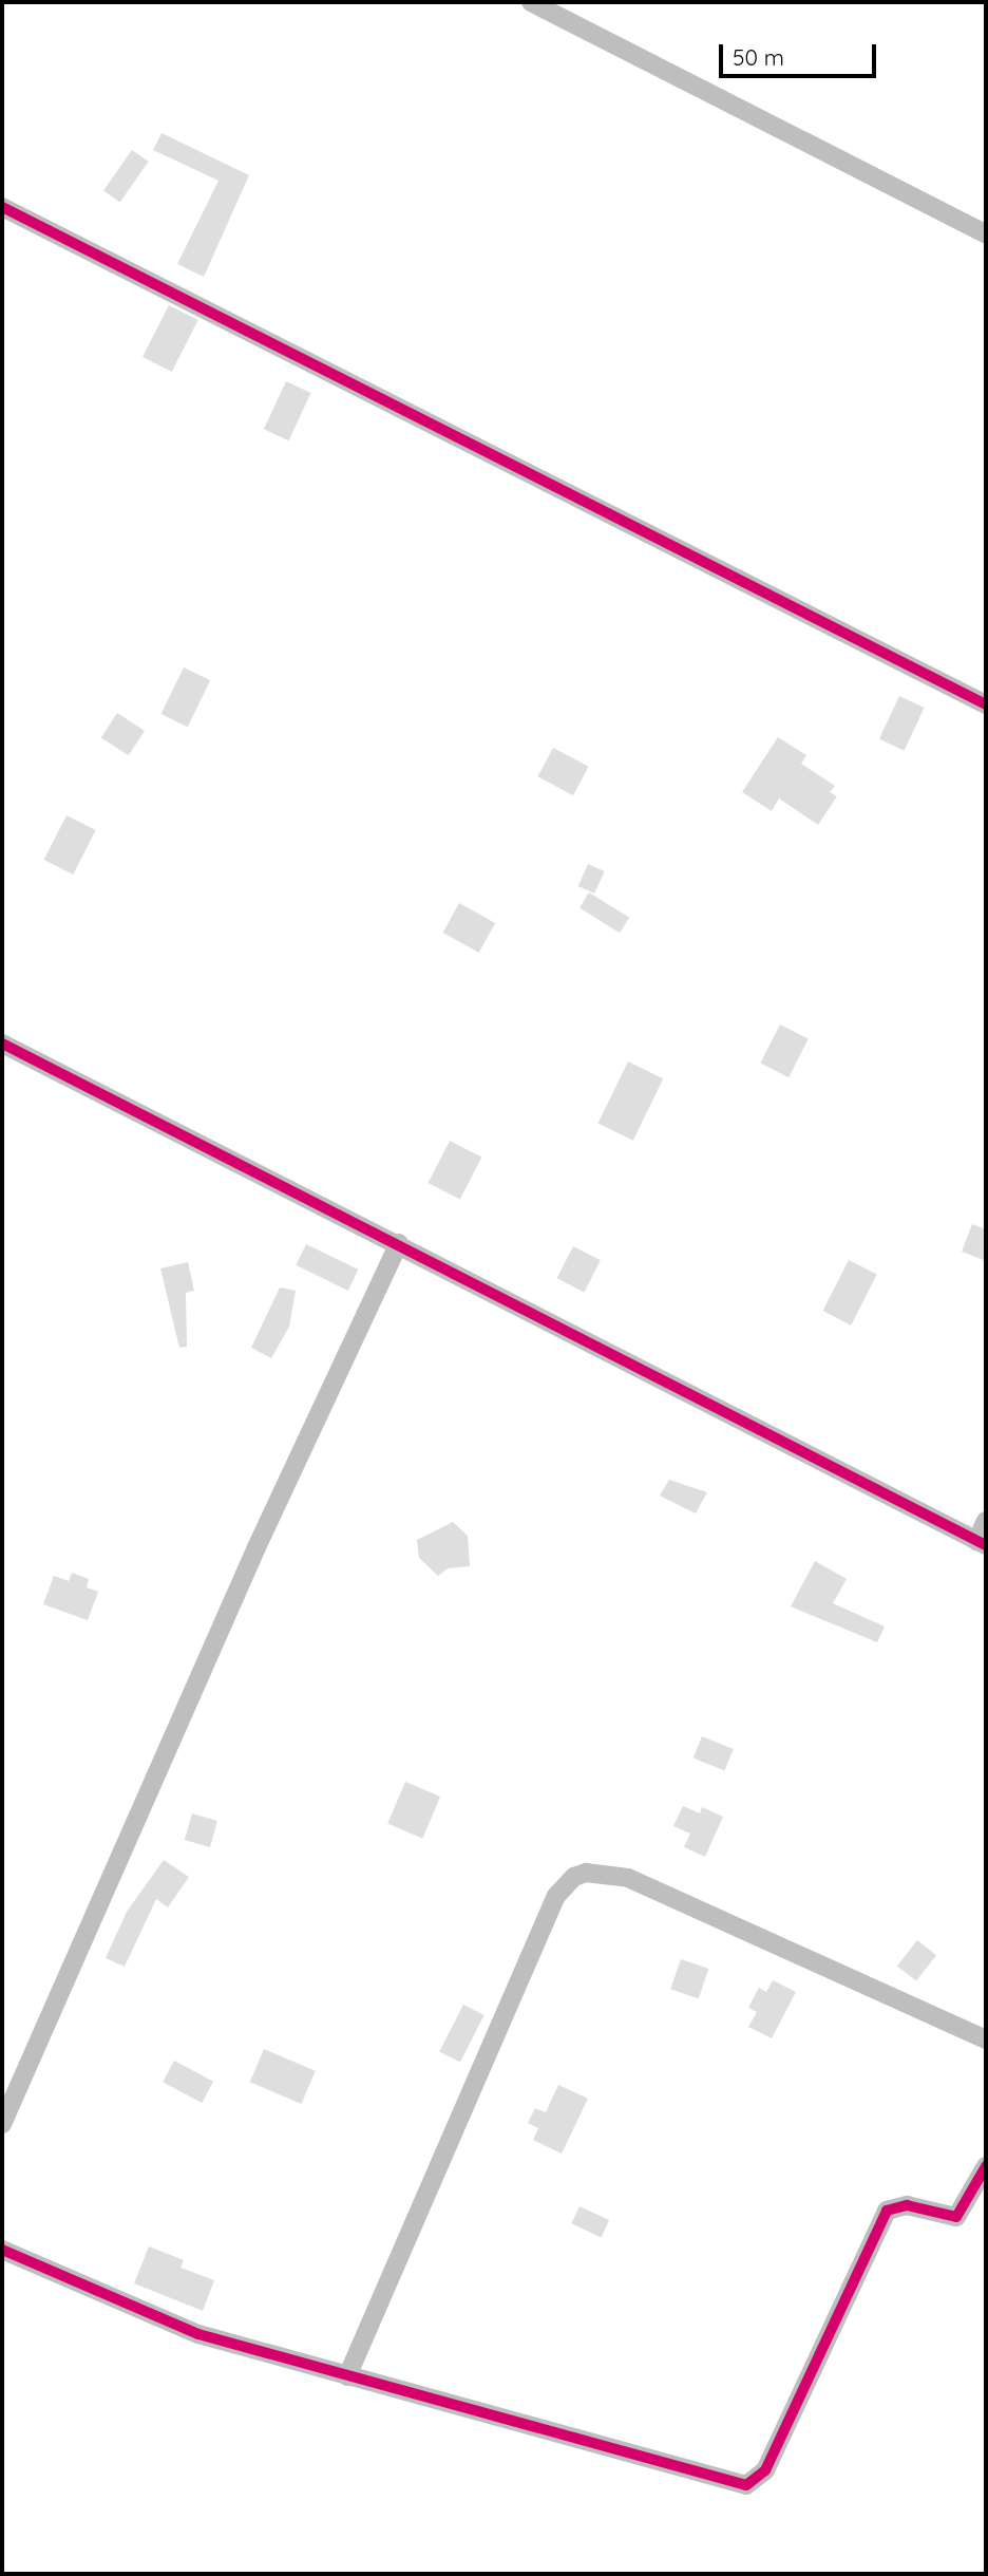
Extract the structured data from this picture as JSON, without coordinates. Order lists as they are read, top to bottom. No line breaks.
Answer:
{"scale_bar":"50 m"}
